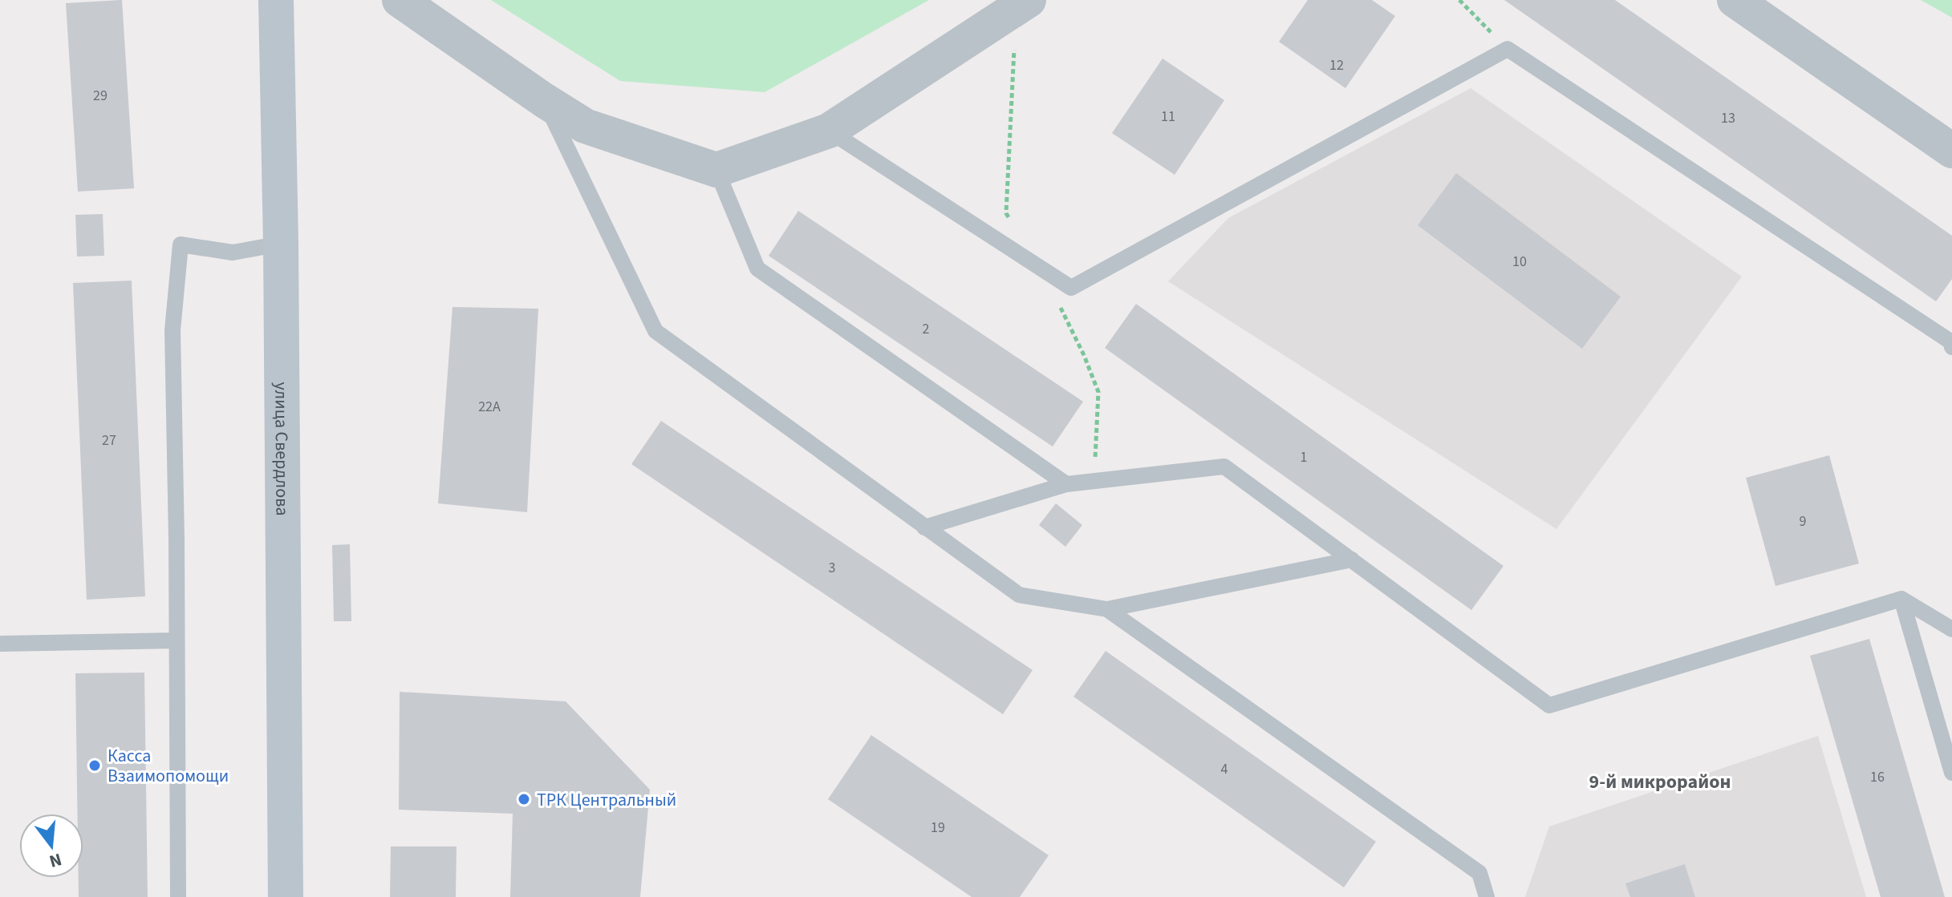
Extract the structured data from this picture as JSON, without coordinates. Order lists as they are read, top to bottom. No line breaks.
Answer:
{"streets":{"main road":["улица Свердлова"]},"districts":["9-й микрорайон"],"places":["Касса Взаимопомощи","ТРК Центральный"],"house_numbers":["12","29","11","13","10","2","22А","27","1","9","3","4","16","19"],"north":"bottom"}
